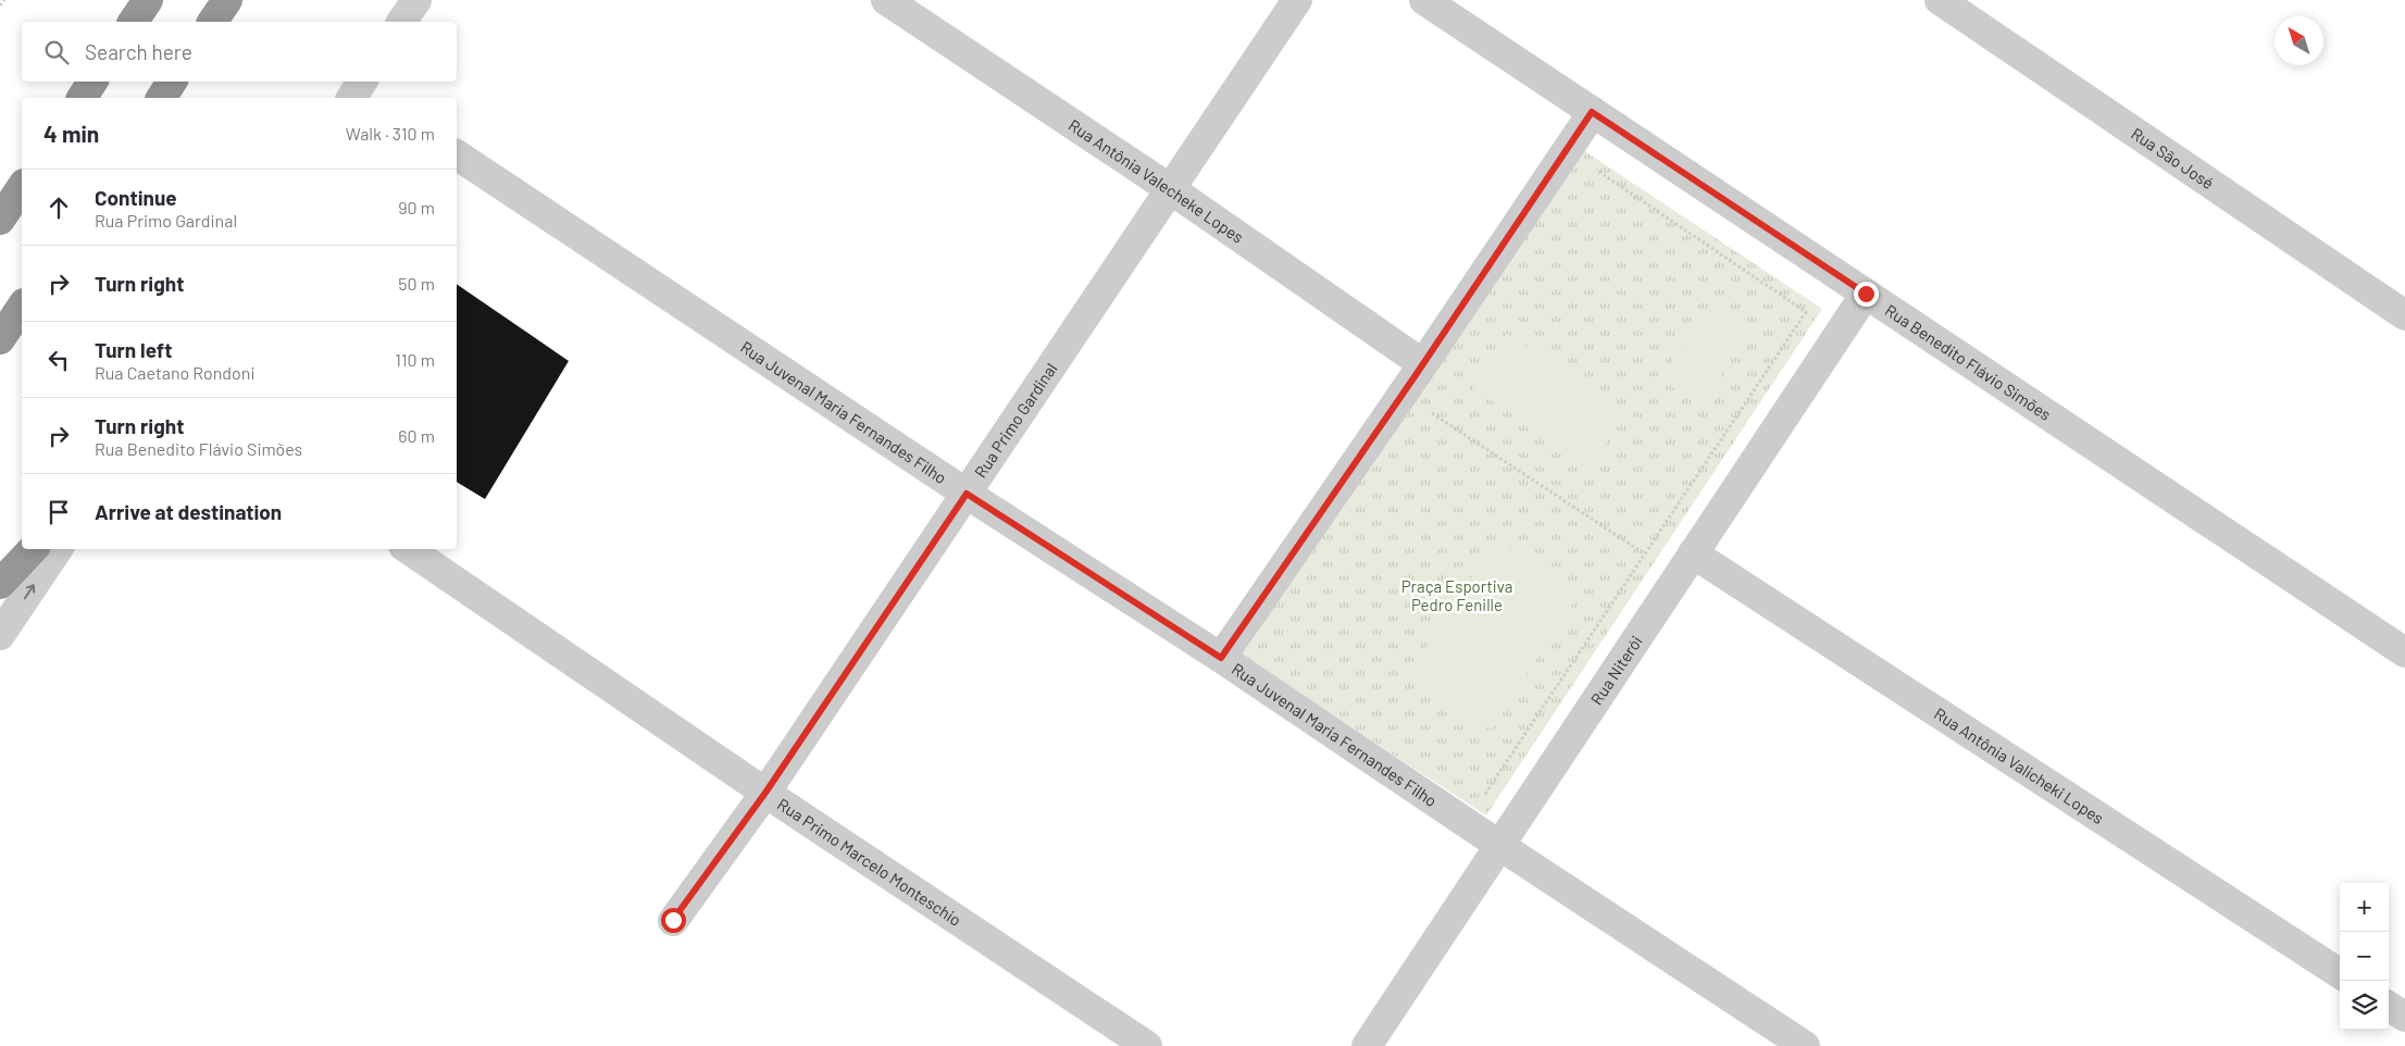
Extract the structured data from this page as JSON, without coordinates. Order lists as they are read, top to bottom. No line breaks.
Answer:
{"streets":{"street":["Rua São José","Rua Antônia Valecheke Lopes","Rua Benedito Flávio Simões","Rua Juvenal Maria Fernandes Filho","Rua Primo Gardinal","Rua Niterói","Rua Antônia Valicheki Lopes","Rua Primo Marcelo Monteschio"]},"crossings":[["Rua Antônia Valecheke Lopes","Rua Primo Gardinal"],["Rua Benedito Flávio Simões","Rua Niterói"],["Rua Juvenal Maria Fernandes Filho","Rua Primo Gardinal"],["Rua Juvenal Maria Fernandes Filho","Rua Niterói"],["Rua Primo Gardinal","Rua Primo Marcelo Monteschio"],["Rua Niterói","Rua Antônia Valicheki Lopes"]],"parks":["Praça Esportiva Pedro Fenille"],"north":"top left","page":{"search":"Search here","heading":["4 min","Walk · 310 m"],"list":[["Continue","Rua Primo Gardinal","90 m"],["Turn right","50 m"],["Turn left","Rua Caetano Rondoni","110 m"],["Turn right","Rua Benedito Flávio Simões","60 m"],"Arrive at destination"],"map_buttons":["+","−"]}}
